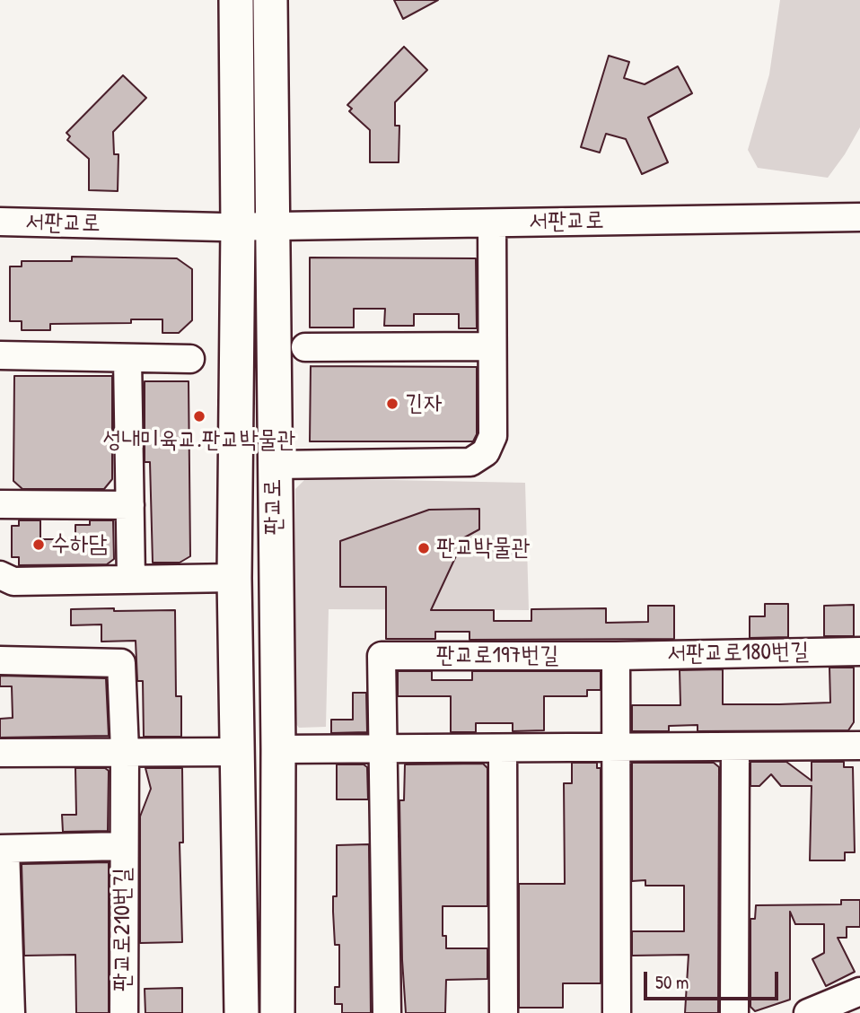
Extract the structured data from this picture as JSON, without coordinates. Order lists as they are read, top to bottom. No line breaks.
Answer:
{"streets":{"main road":["판교로"],"street":["서판교로","서판교로180번길","판교로197번길","판교로210번길"]},"crossings":[["서판교로","판교로"],["서판교로180번길","판교로197번길"]],"places":["긴자","성내미육교.판교박물관","수하담","판교박물관"],"scale_bar":"50 m"}
